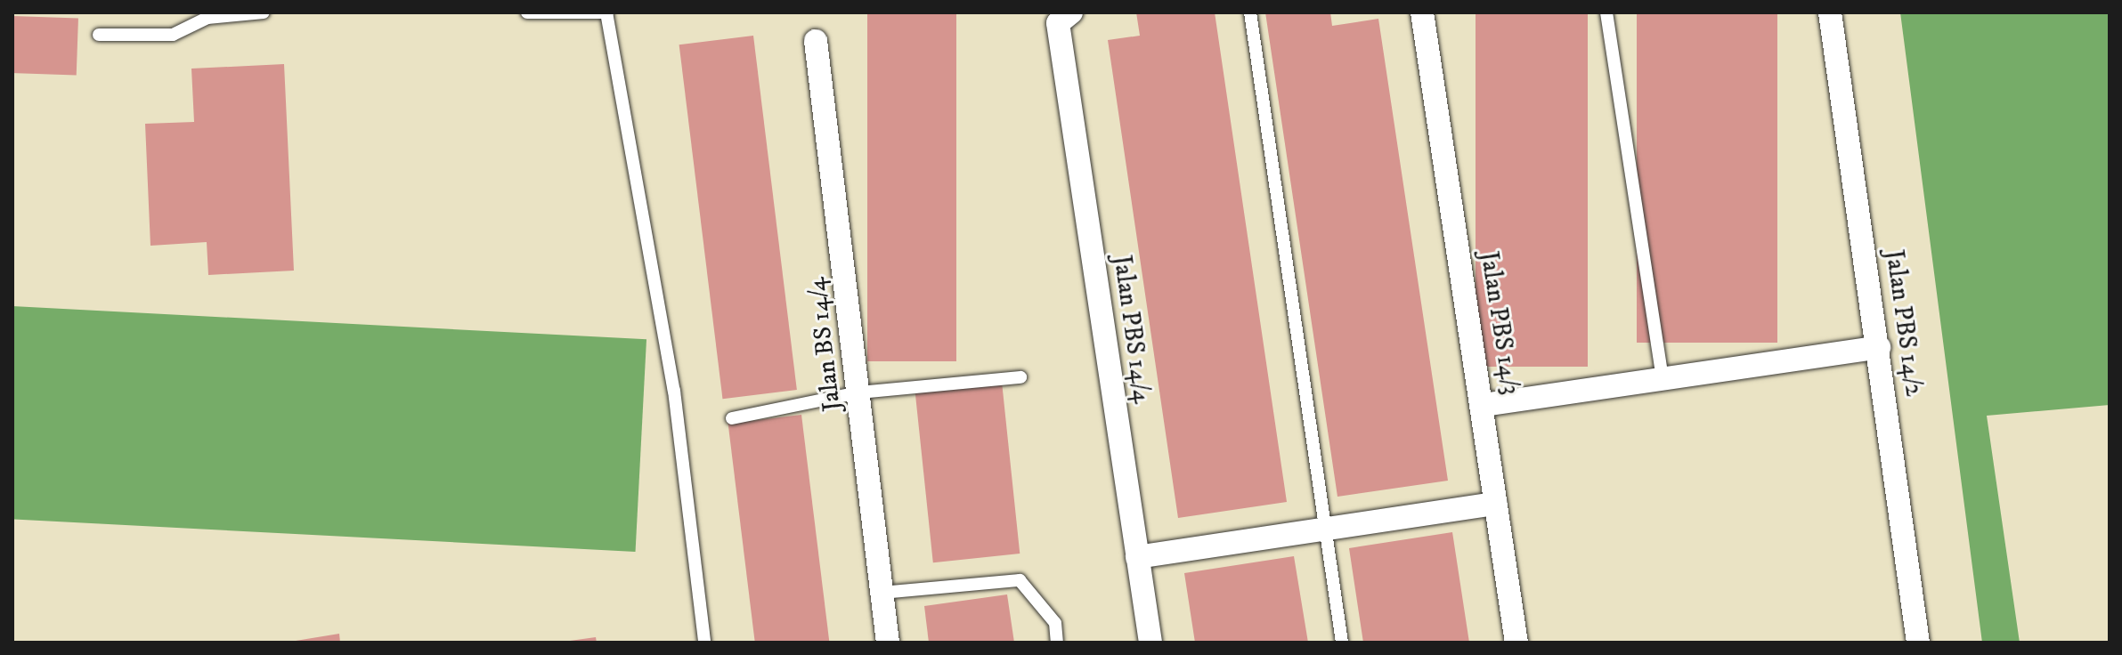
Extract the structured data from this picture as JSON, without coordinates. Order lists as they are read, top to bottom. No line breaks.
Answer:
{"streets":{"street":["Jalan PBS 14/3","Jalan PBS 14/2","Jalan PBS 14/4","Jalan BS 14/4"]}}
